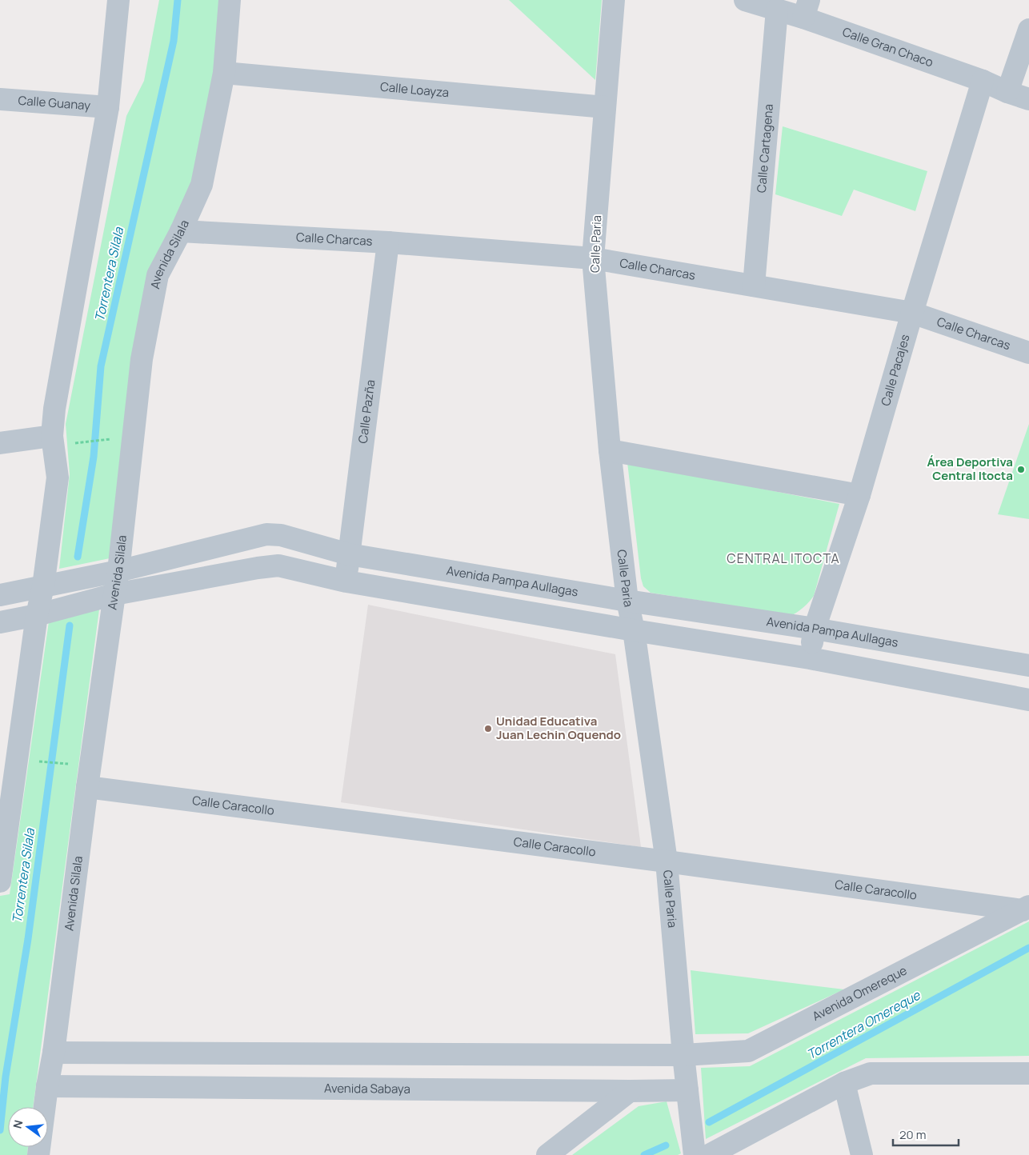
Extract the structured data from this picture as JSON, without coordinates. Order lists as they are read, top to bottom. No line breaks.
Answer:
{"streets":{"street":["Calle Gran Chaco","Calle Loayza","Calle Guanay","Calle Cartagena","Calle Charcas","Calle Paria","Avenida Silala","Calle Pacajes","Calle Pazña","Avenida Pampa Aullagas","Calle Caracollo","Avenida Omereque","Avenida Sabaya"]},"crossings":[["Calle Gran Chaco","Calle Cartagena"],["Calle Gran Chaco","Calle Pacajes"],["Calle Loayza","Calle Paria"],["Calle Loayza","Avenida Silala"],["Calle Cartagena","Calle Charcas"],["Calle Charcas","Calle Paria"],["Calle Charcas","Avenida Silala"],["Calle Charcas","Calle Pacajes"],["Calle Charcas","Calle Pazña"],["Calle Paria","Avenida Pampa Aullagas"],["Calle Paria","Calle Caracollo"],["Calle Paria","Avenida Omereque"],["Calle Paria","Avenida Sabaya"],["Avenida Silala","Avenida Pampa Aullagas"],["Avenida Silala","Calle Caracollo"],["Avenida Silala","Avenida Sabaya"],["Calle Pacajes","Avenida Pampa Aullagas"],["Calle Pazña","Avenida Pampa Aullagas"],["Calle Caracollo","Avenida Omereque"]],"districts":["CENTRAL ITOCTA"],"water":["Torrentera Silala","Torrentera Omereque"],"places":["Área Deportiva Central Itocta","Unidad Educativa Juan Lechin Oquendo"],"scale_bar":"20 m","north":"left"}
